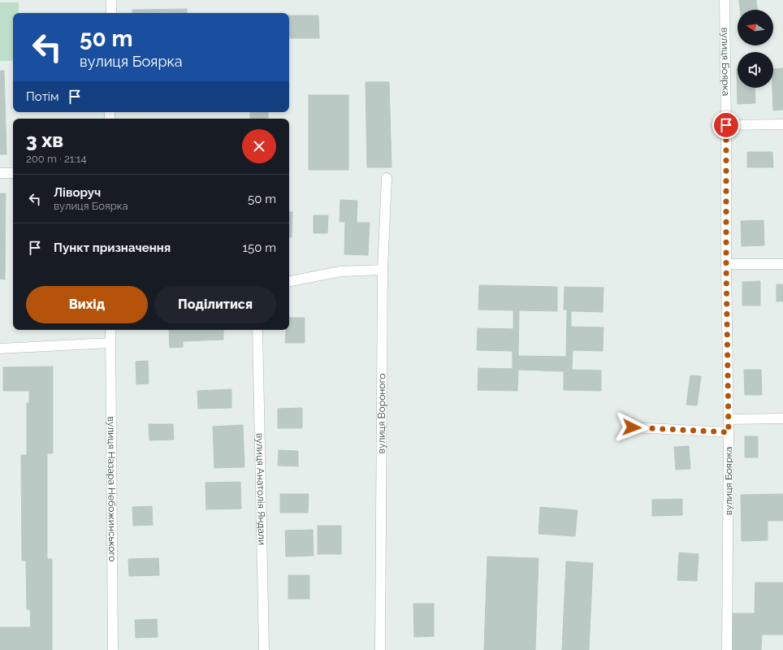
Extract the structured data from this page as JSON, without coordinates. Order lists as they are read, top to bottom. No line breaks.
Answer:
{"streets":{"street":["вулиця Боярка","вулиця Вороного","вулиця Назара Небожинського","вулиця Анатолія Яндали"]},"north":"left","page":{"turn":["50 m","вулиця Боярка"],"then":"Потім","heading":["3 хв","200 m · 21:14"],"list":[{"name":"Ліворуч","note":"вулиця Боярка","value":"50 m"},{"name":"Пункт призначення","value":"150 m"}],"buttons":["Вихід","Поділитися"]}}
